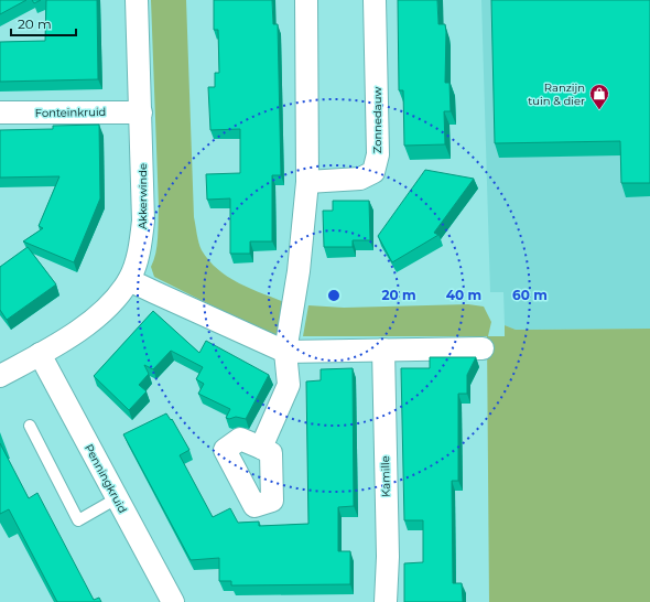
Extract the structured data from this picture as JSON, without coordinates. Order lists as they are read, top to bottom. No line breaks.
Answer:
{"streets":{"street":["Fonteinkruid","Zonnedauw","Akkerwinde","Kamille","Penningkruid"]},"crossings":[["Fonteinkruid","Akkerwinde"],["Akkerwinde","Penningkruid"]],"places":{"shop":["Ranzijn tuin & dier"]},"scale_bar":"20 m","rings":["20 m","40 m","60 m"]}
